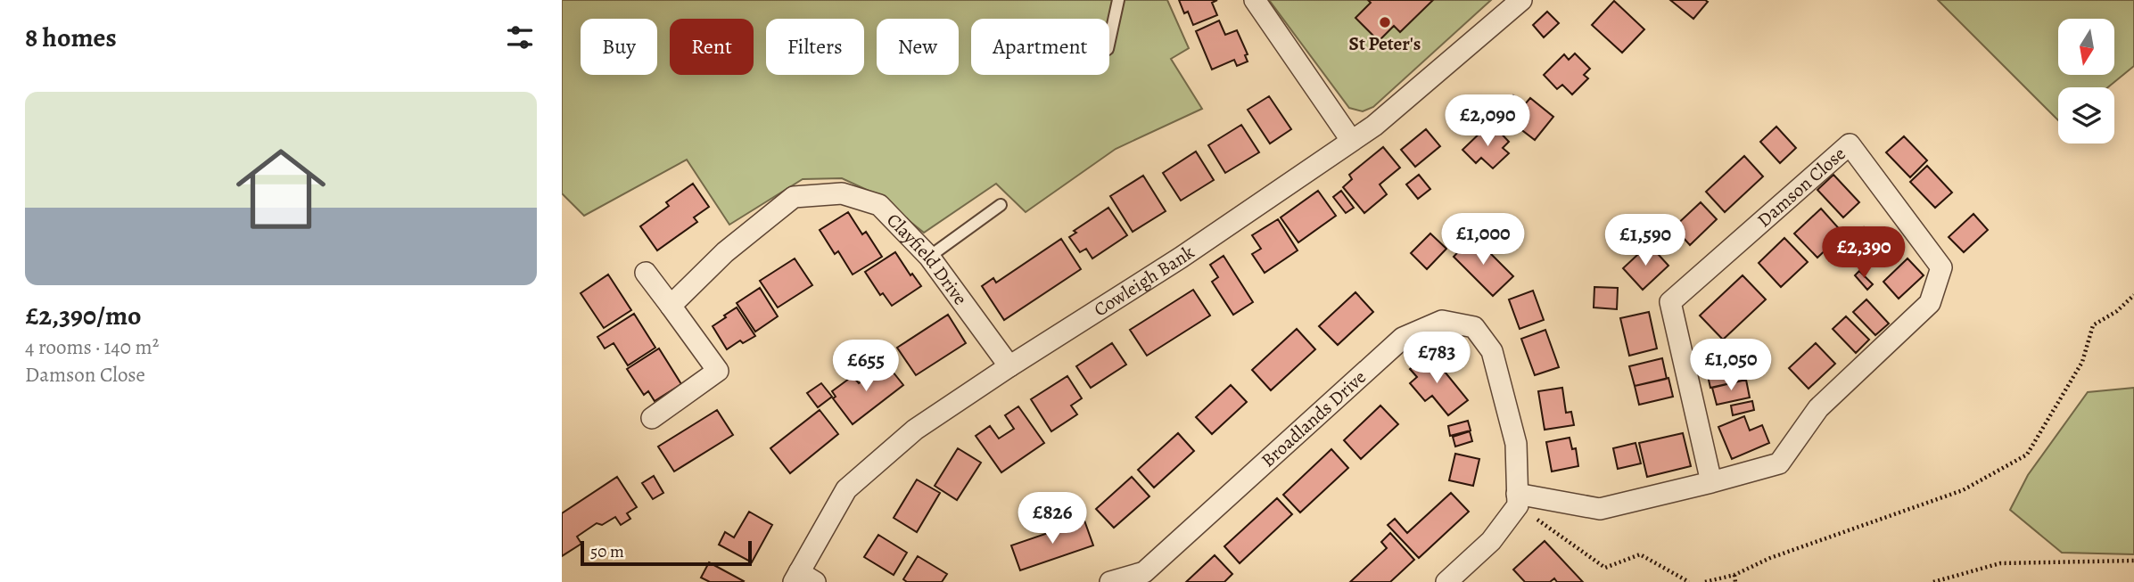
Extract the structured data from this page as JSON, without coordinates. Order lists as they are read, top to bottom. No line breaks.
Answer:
{"streets":{"street":["Damson Close","Clayfield Drive","Cowleigh Bank","Broadlands Drive"]},"crossings":[["Damson Close","Broadlands Drive"],["Clayfield Drive","Cowleigh Bank"]],"places":["St Peter's"],"scale_bar":"50 m","north":"bottom","page":{"heading":"8 homes","chip":["Buy","Rent","Filters","New","Apartment"],"list":[{"name":"£2,390/mo","note":"4 rooms · 140 m² · Damson Close"}],"price":["£2,090","£1,000","£1,590","£2,390","£783","£1,050","£655","£826"],"scale":"50 m"}}
